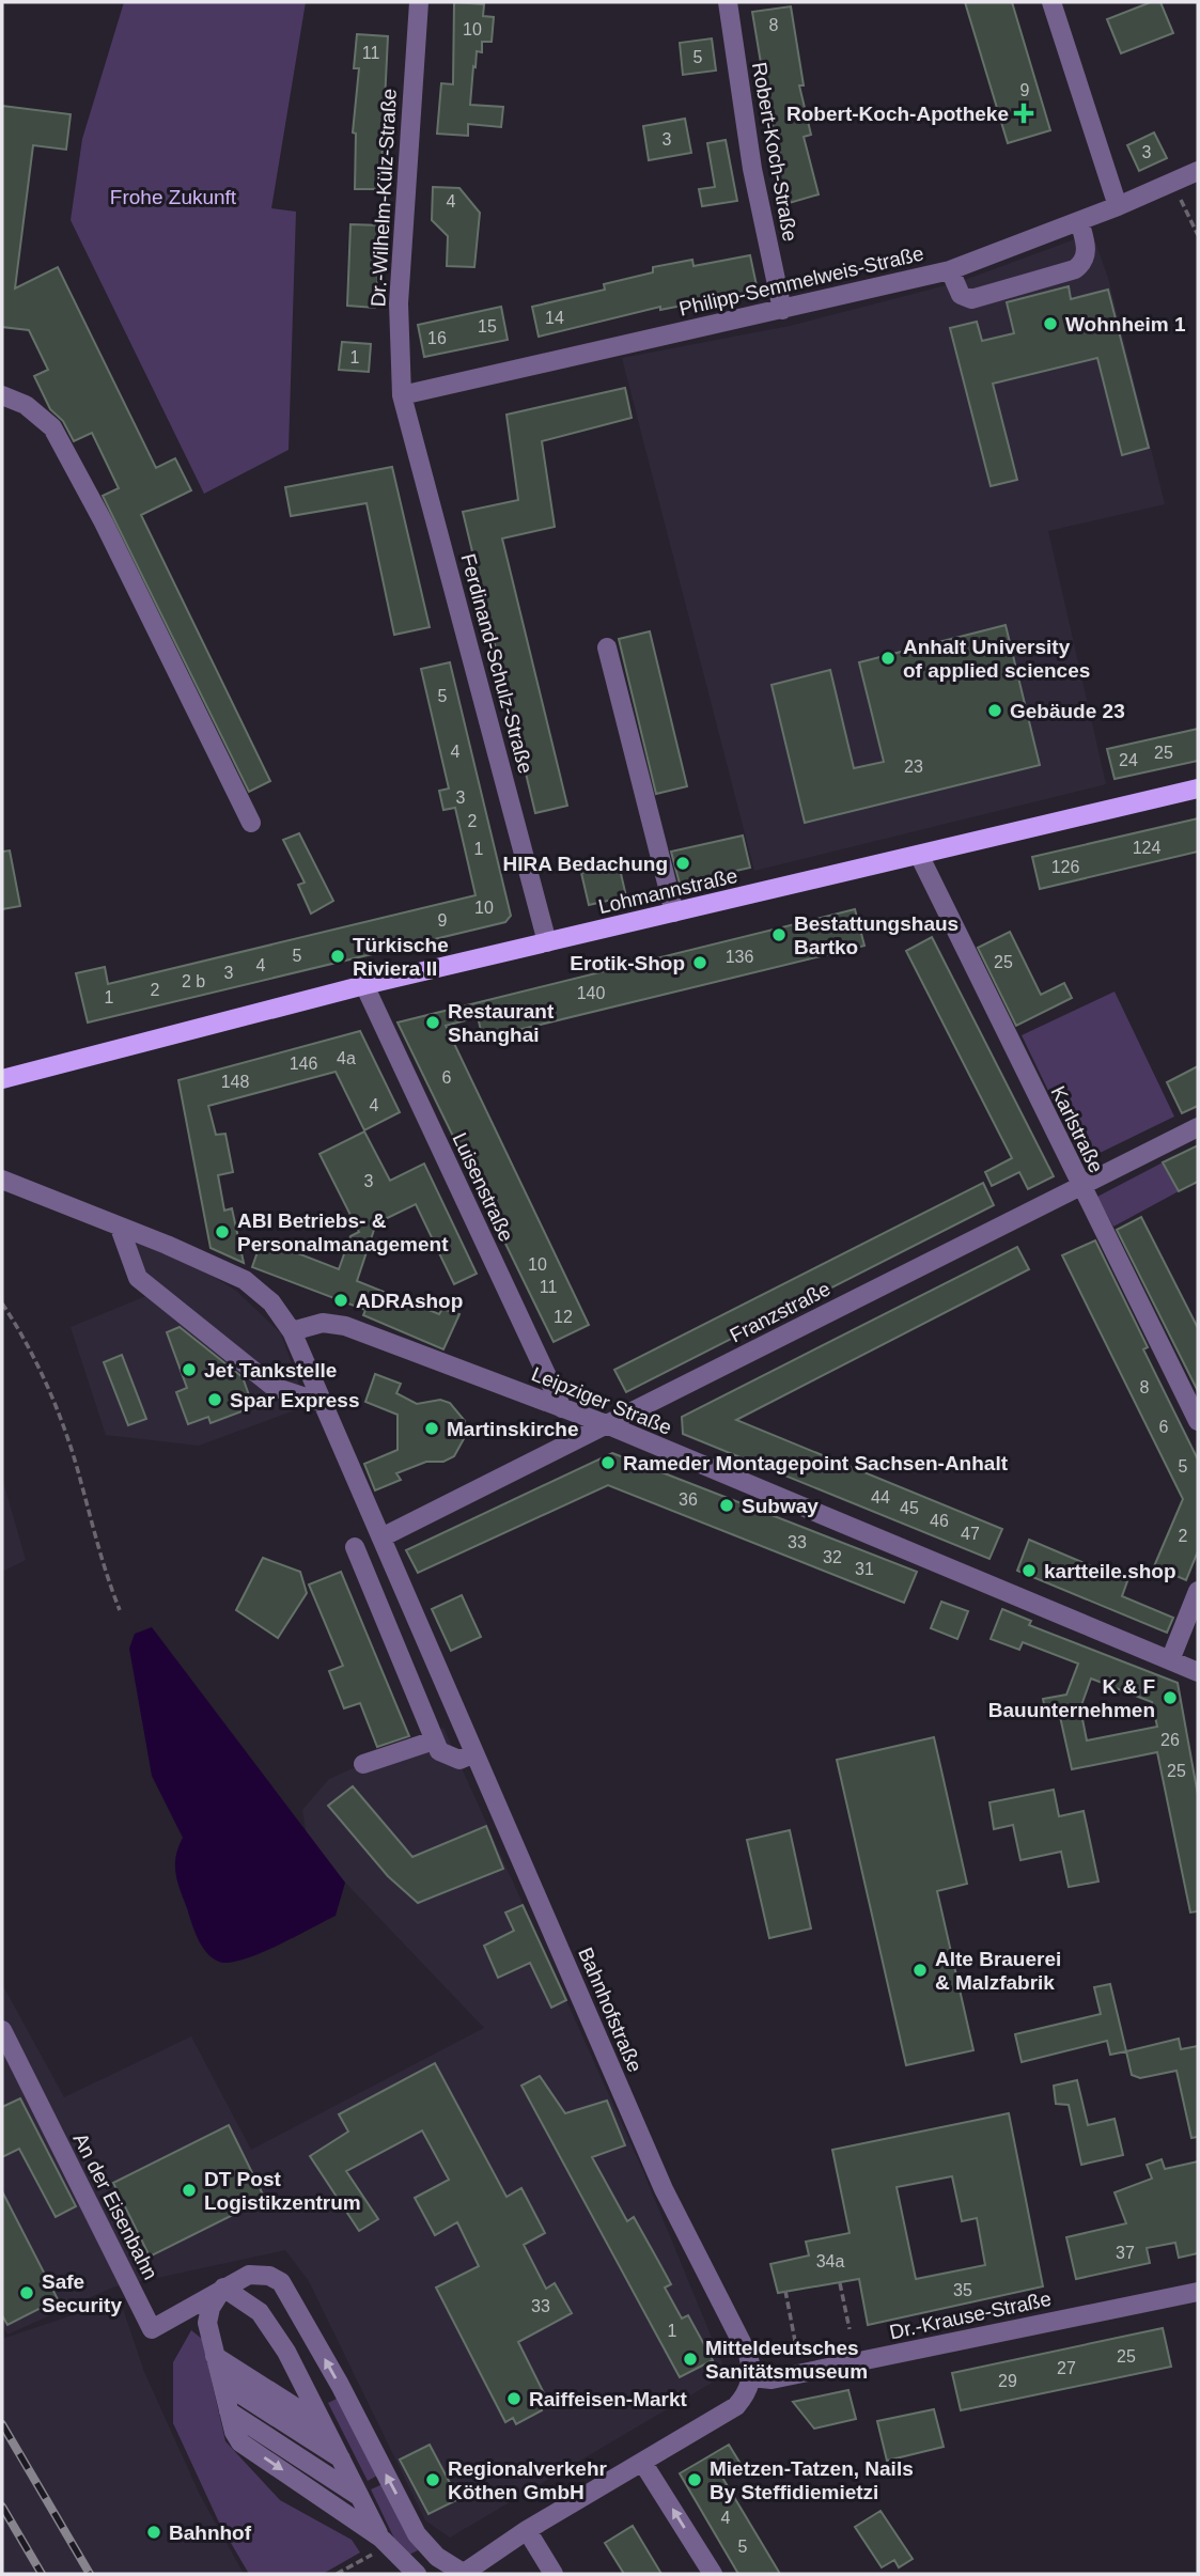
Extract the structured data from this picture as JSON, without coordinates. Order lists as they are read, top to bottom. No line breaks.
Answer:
{"streets":{"main road":["Lohmannstraße"],"street":["Robert-Koch-Straße","Dr.-Wilhelm-Külz-Straße","Philipp-Semmelweis-Straße","Ferdinand-Schulz-Straße","Karlstraße","Luisenstraße","Franzstraße","Leipziger Straße","Bahnhofstraße","An der Eisenbahn","Dr.-Krause-Straße"]},"crossings":[["Robert-Koch-Straße","Philipp-Semmelweis-Straße"],["Dr.-Wilhelm-Külz-Straße","Philipp-Semmelweis-Straße"],["Dr.-Wilhelm-Külz-Straße","Ferdinand-Schulz-Straße"],["Philipp-Semmelweis-Straße","Ferdinand-Schulz-Straße"],["Ferdinand-Schulz-Straße","Lohmannstraße"],["Lohmannstraße","Karlstraße"],["Lohmannstraße","Luisenstraße"],["Karlstraße","Franzstraße"],["Luisenstraße","Leipziger Straße"],["Franzstraße","Leipziger Straße"],["Franzstraße","Bahnhofstraße"],["Leipziger Straße","Bahnhofstraße"],["Bahnhofstraße","Dr.-Krause-Straße"]],"parks":["Frohe Zukunft"],"places":{"health":["Robert-Koch-Apotheke"],"other":["Wohnheim 1","Anhalt University of applied sciences","Gebäude 23","HIRA Bedachung","Bestattungshaus Bartko","Türkische Riviera II","Erotik-Shop","Restaurant Shanghai","ABI Betriebs- & Personalmanagement","ADRAshop","Jet Tankstelle","Spar Express","Martinskirche","Rameder Montagepoint Sachsen-Anhalt","Subway","kartteile.shop","K & F Bauunternehmen","Alte Brauerei & Malzfabrik","DT Post Logistikzentrum","Safe Security","Mitteldeutsches Sanitätsmuseum","Raiffeisen-Markt","Regionalverkehr Köthen GmbH","Mietzen-Tatzen, Nails By Steffidiemietzi","Bahnhof"]},"house_numbers":["8","10","11","5","9","3","3","4","14","15","16","1","5","4","25","24","23","3","2","124","1","126","10","9","5","136","25","4","3","2 b","2","140","1","4a","146","6","148","4","3","10","11","12","8","6","5","44","36","45","46","47","2","33","32","31","26","25","37","34a","35","33","1","25","27","29","4","5"]}
